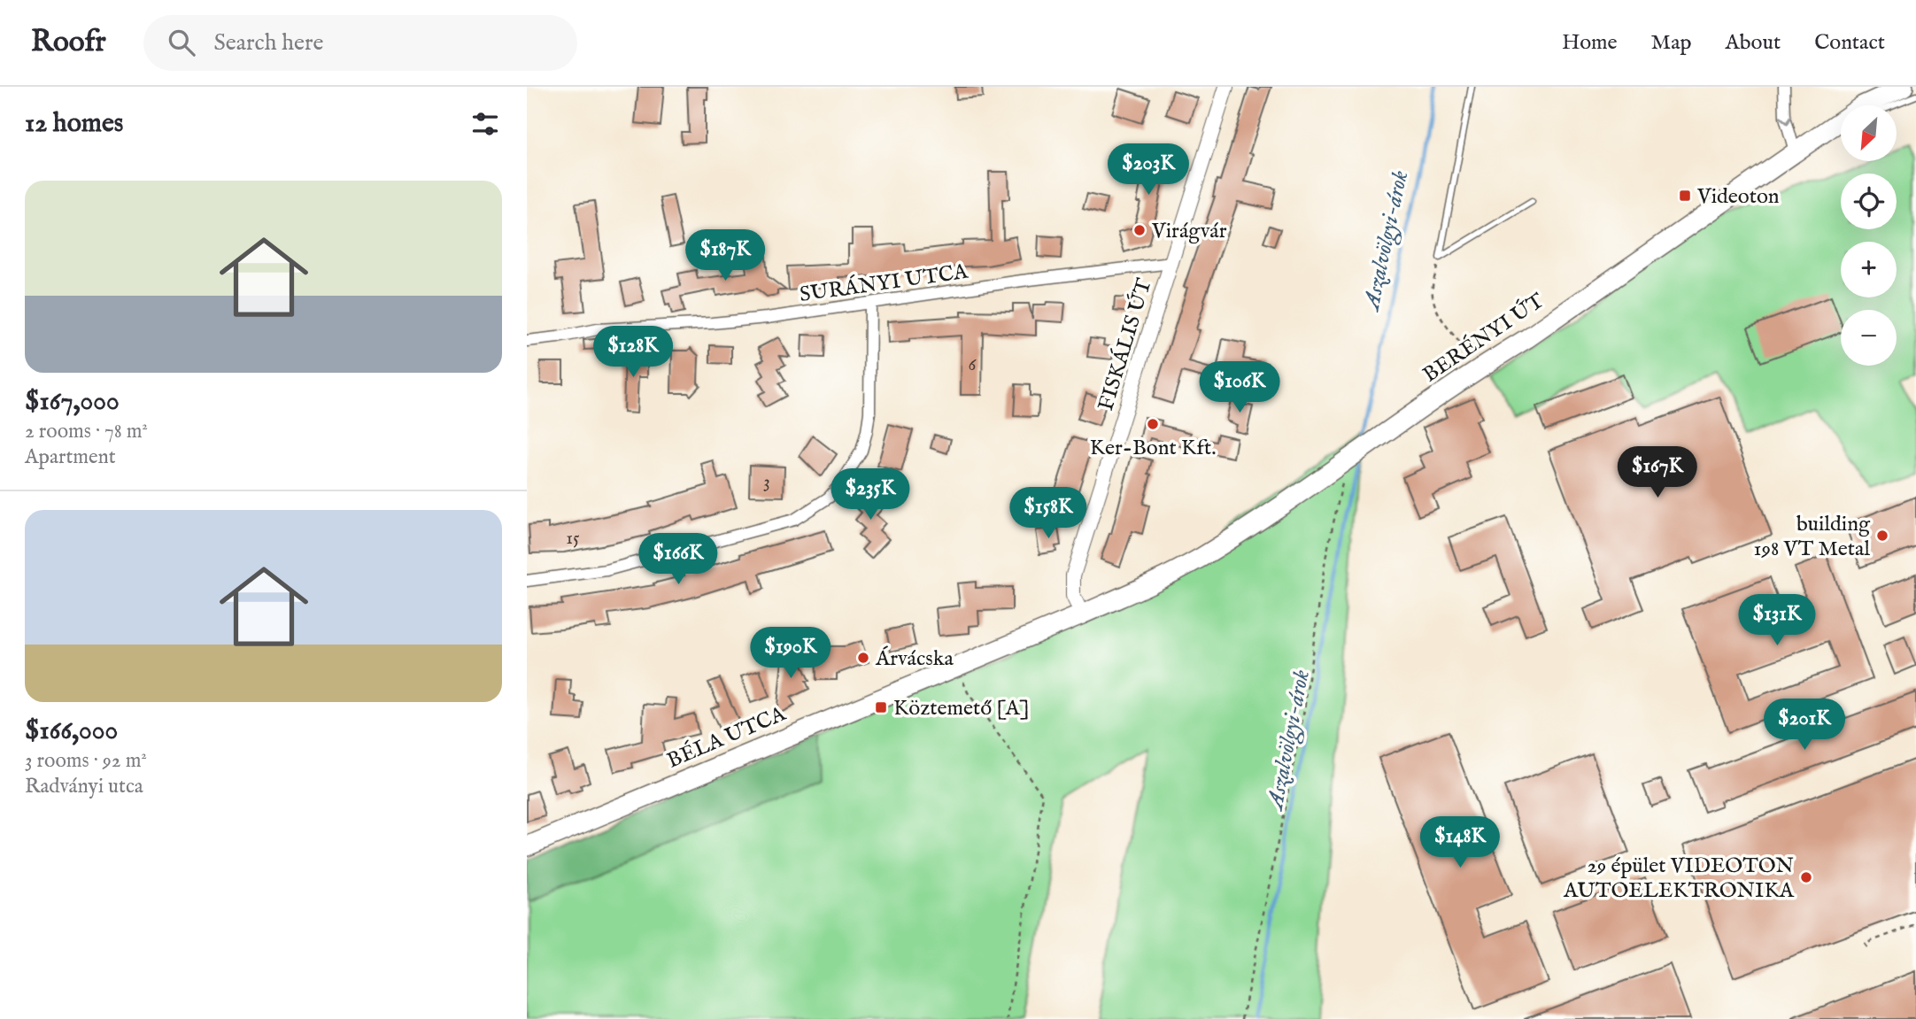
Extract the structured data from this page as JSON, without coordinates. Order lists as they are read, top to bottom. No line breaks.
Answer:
{"streets":{"main road":["BERÉNYI ÚT","BÉLA UTCA"],"street":["SURÁNYI UTCA","FISKÁLIS ÚT"]},"crossings":[["SURÁNYI UTCA","FISKÁLIS ÚT"],["BERÉNYI ÚT","FISKÁLIS ÚT"],["BERÉNYI ÚT","BÉLA UTCA"],["FISKÁLIS ÚT","BÉLA UTCA"]],"water":["Aszalvölgyi-árok"],"places":{"transit":["Videoton","Köztemető [A]"],"other":["Virágvár","Ker-Bont Kft.","building 198 VT Metal","Árvácska","29 épület VIDEOTON AUTOELEKTRONIKA"]},"house_numbers":["6","3","15"],"north":"bottom left","page":{"header":"Roofr","search":"Search here","nav":["Home","Map","About","Contact"],"heading":"12 homes","map_buttons":["+","−"],"price":["$203K","$187K","$128K","$106K","$167K","$235K","$158K","$166K","$131K","$190K","$201K","$148K"],"list":[{"name":"$167,000","note":"2 rooms · 78 m² · Apartment"},{"name":"$166,000","note":"3 rooms · 92 m² · Radványi utca"}]}}
